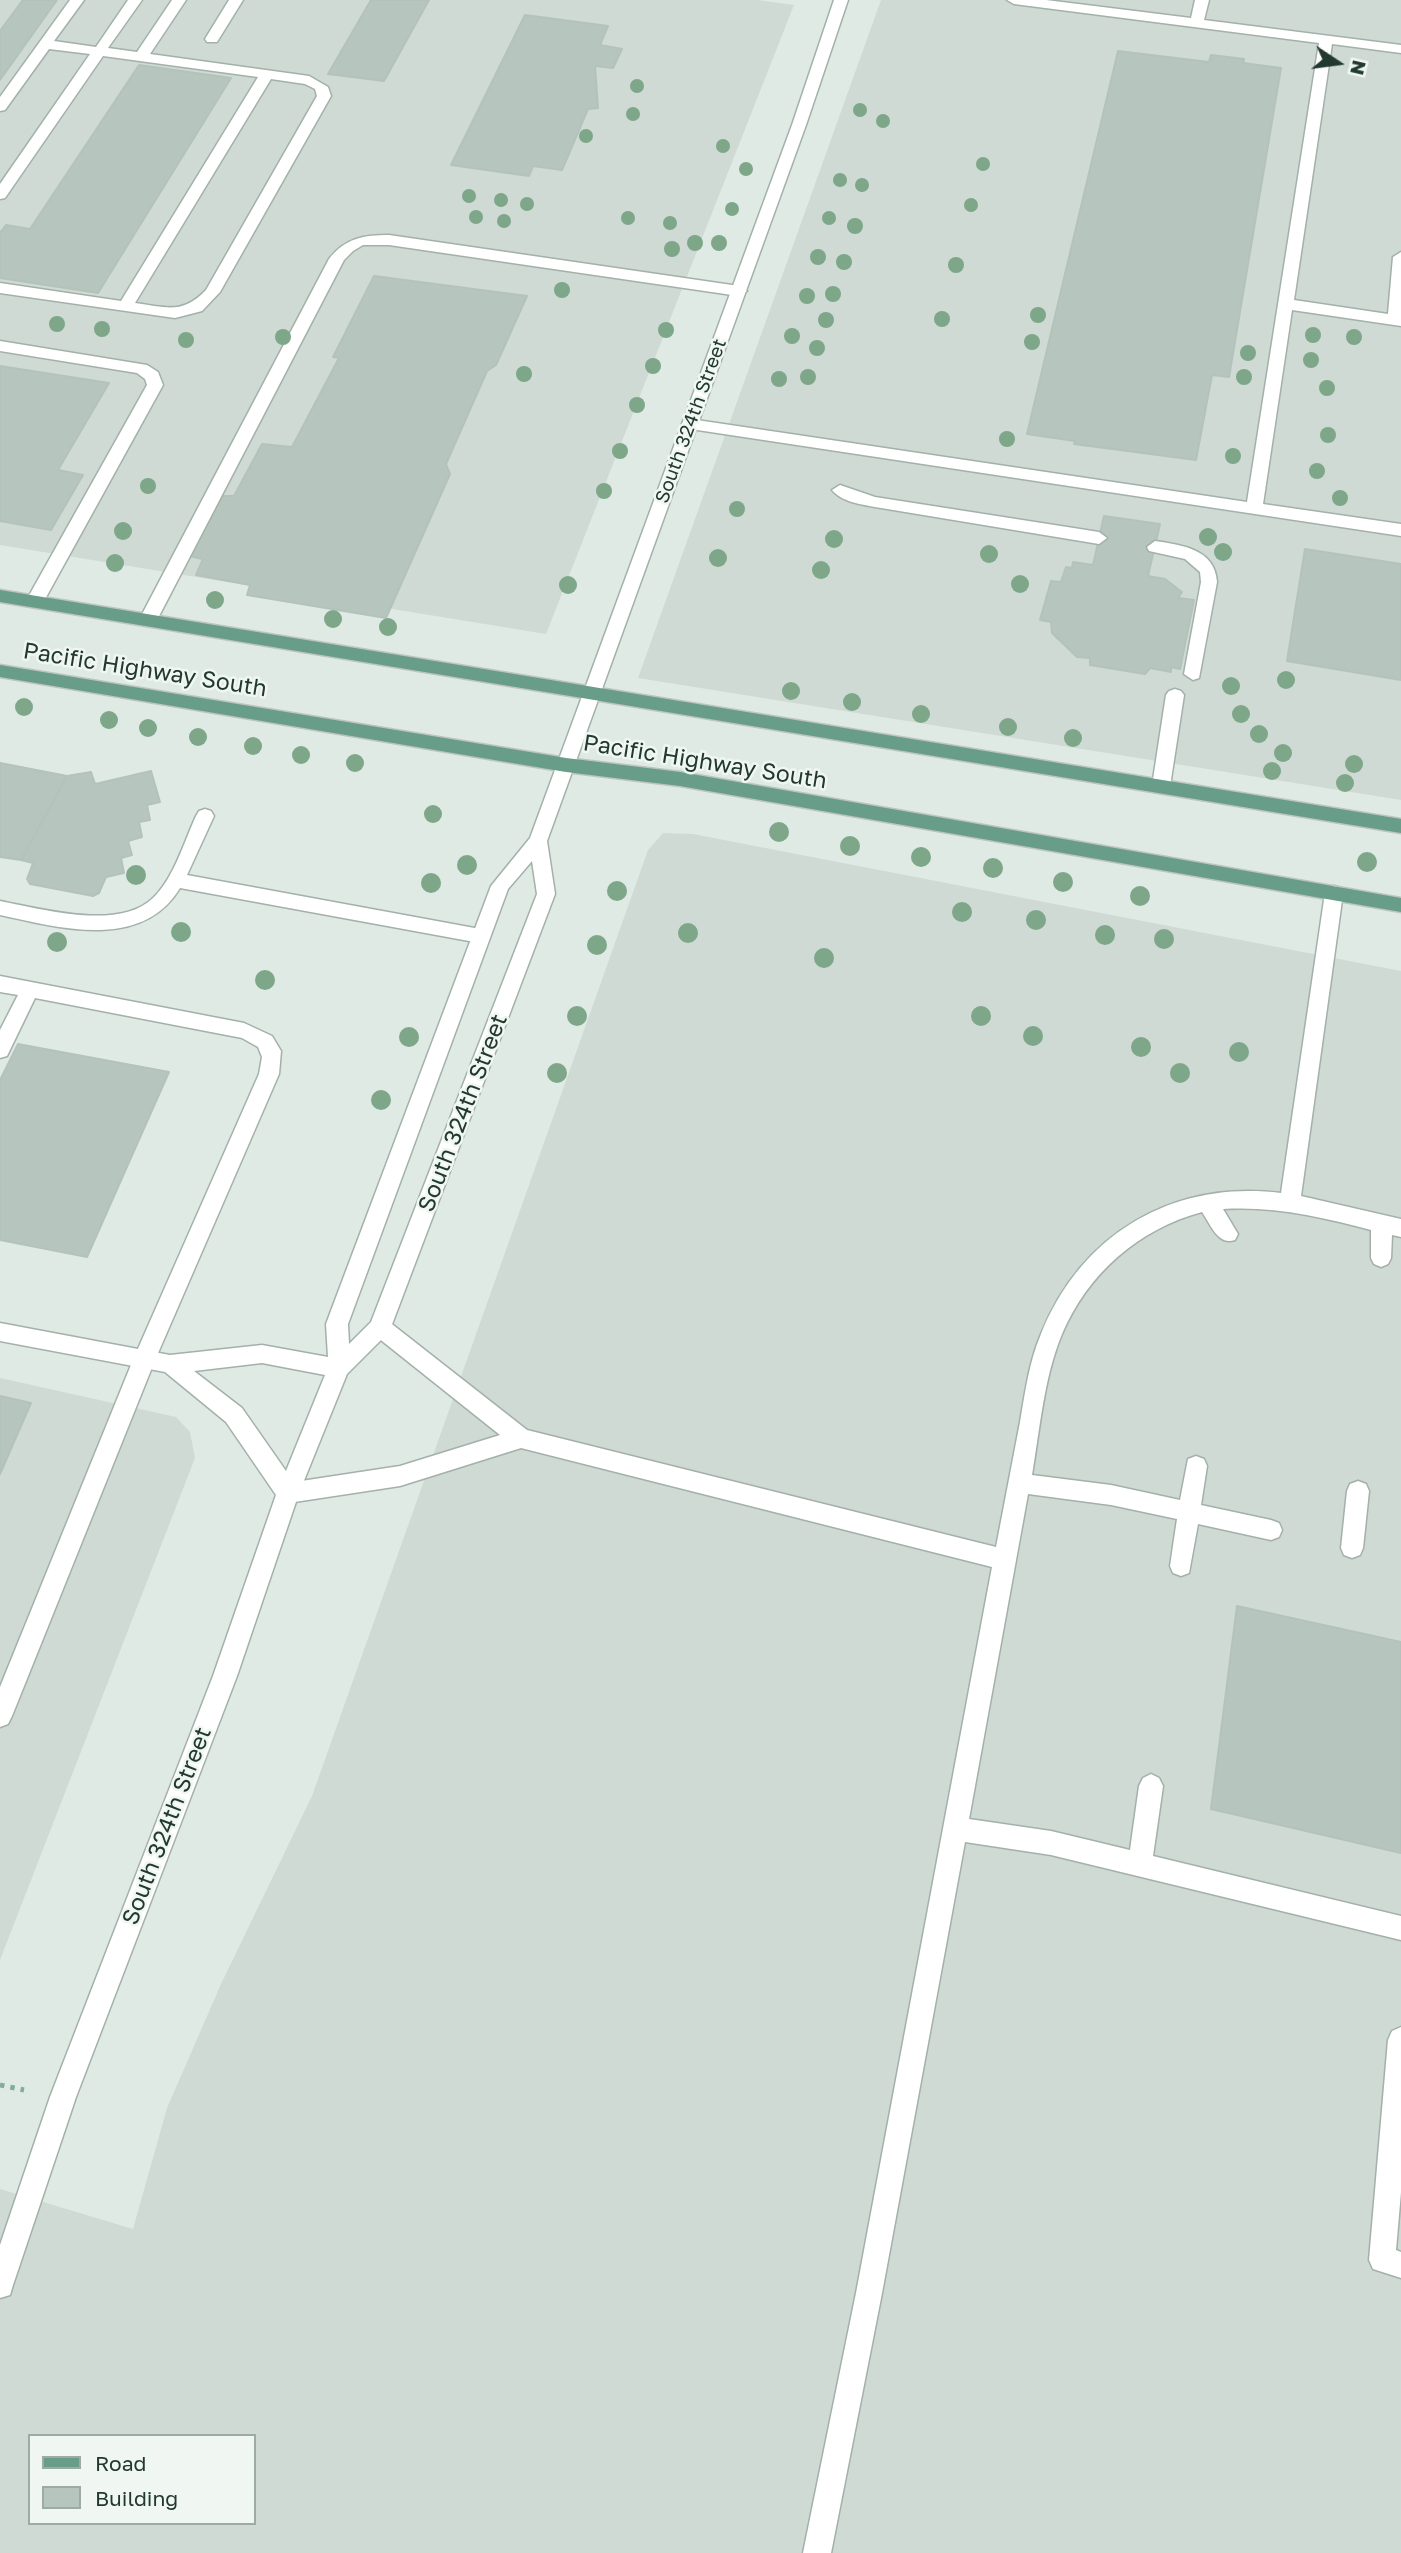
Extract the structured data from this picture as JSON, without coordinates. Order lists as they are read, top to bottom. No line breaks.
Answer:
{"streets":{"main road":["Pacific Highway South"],"street":["South 324th Street"]},"crossings":[["South 324th Street","Pacific Highway South"]],"legend":["Road","Building"],"north":"right"}
